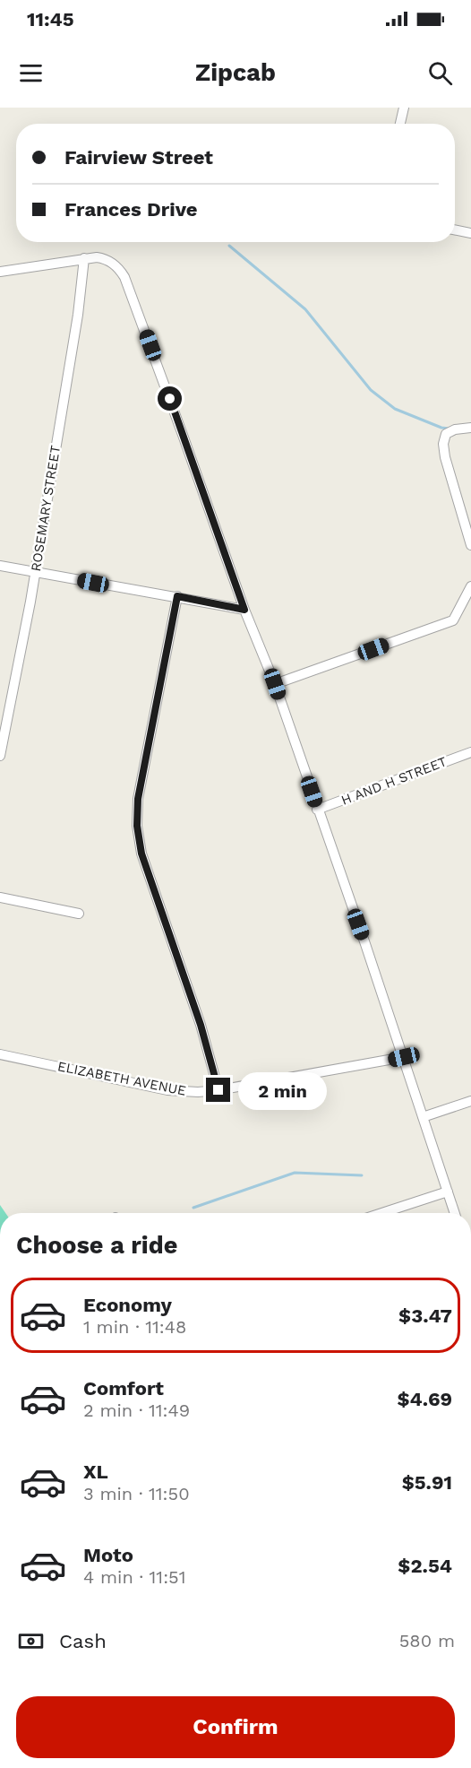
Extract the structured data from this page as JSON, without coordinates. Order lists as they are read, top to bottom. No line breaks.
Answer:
{"streets":{"street":["ROSEMARY STREET","H AND H STREET","ELIZABETH AVENUE"]},"page":{"status":"11:45","header":"Zipcab","banner":["Fairview Street","Frances Drive"],"bubble":"2 min","heading":"Choose a ride","list":[{"name":"Economy","note":"1 min · 11:48","value":"$3.47"},{"name":"Comfort","note":"2 min · 11:49","value":"$4.69"},{"name":"XL","note":"3 min · 11:50","value":"$5.91"},{"name":"Moto","note":"4 min · 11:51","value":"$2.54"}],"pay":["Cash","580 m"],"buttons":"Confirm"}}
